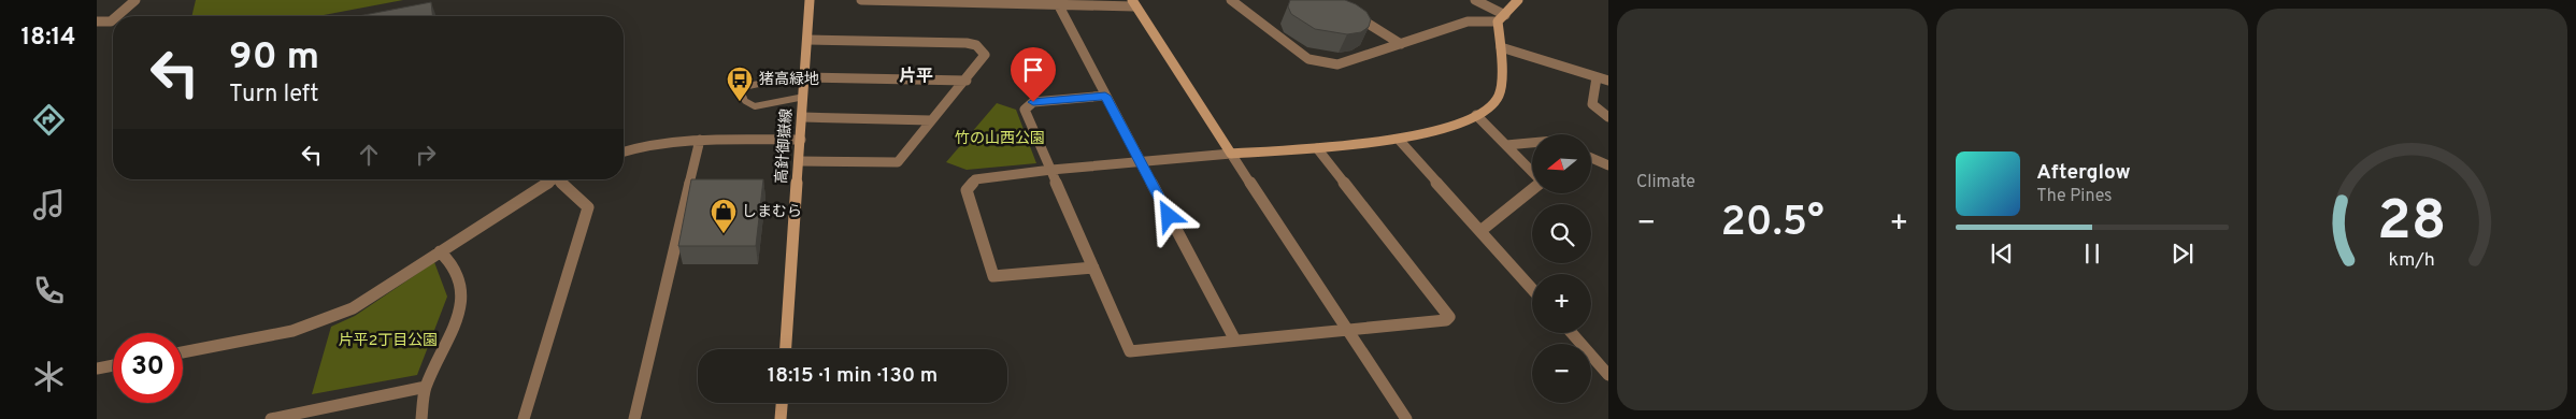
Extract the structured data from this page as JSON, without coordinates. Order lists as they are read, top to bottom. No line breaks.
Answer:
{"streets":{"street":["高針御嶽線"]},"districts":["片平"],"parks":["竹の山西公園","片平2丁目公園"],"places":{"bus stop":["猪高緑地"],"shop":["しまむら"]},"north":"left","page":{"tabs":"18:14","tile":"Climate","turn":["90 m","Turn left"],"map_buttons":["+","−"],"song":["Afterglow","The Pines"],"heat":["−","20.5°","+"],"limit":"30","trip":"18:15 · 1 min · 130 m","gauge":["28","km/h"]}}
